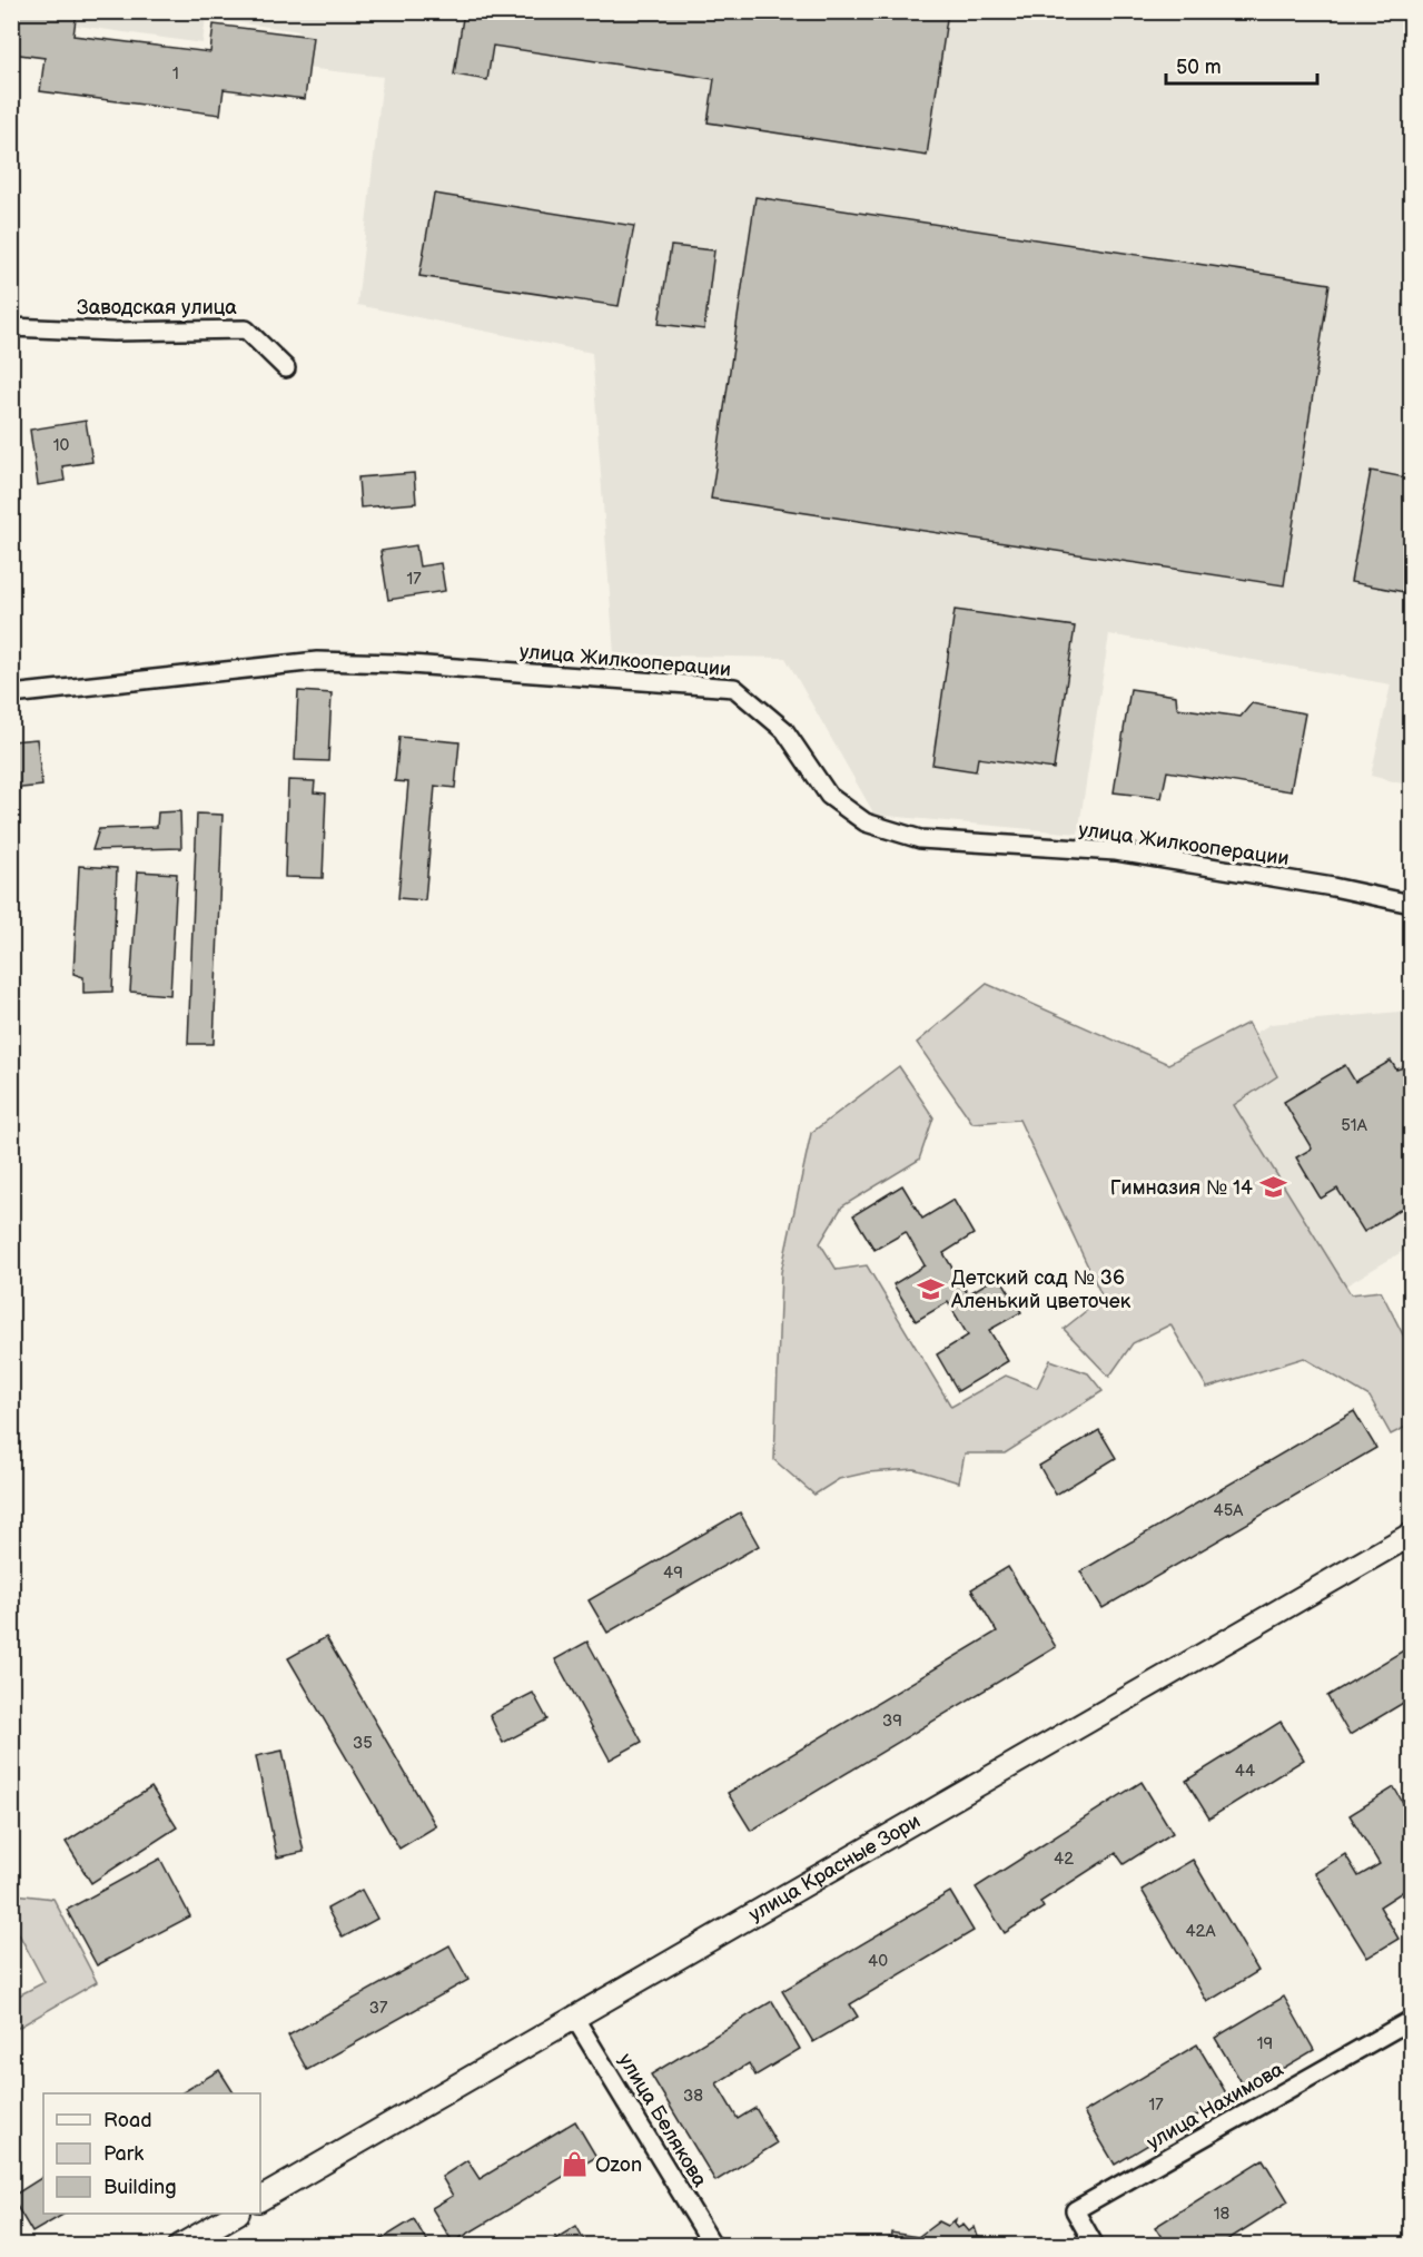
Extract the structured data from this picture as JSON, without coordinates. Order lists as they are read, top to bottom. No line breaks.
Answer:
{"streets":{"main road":["улица Красные Зори"],"street":["Заводская улица","улица Жилкооперации","улица Нахимова","улица Белякова"]},"crossings":[["улица Красные Зори","улица Белякова"]],"places":{"school or university":["Гимназия № 14","Детский сад № 36 Аленький цветочек"],"shop":["Ozon"]},"house_numbers":["1","10","17","51А","45А","49","39","35","44","42","42А","40","37","19","38","17","18"],"legend":["Road","Park","Building"],"scale_bar":"50 m"}
